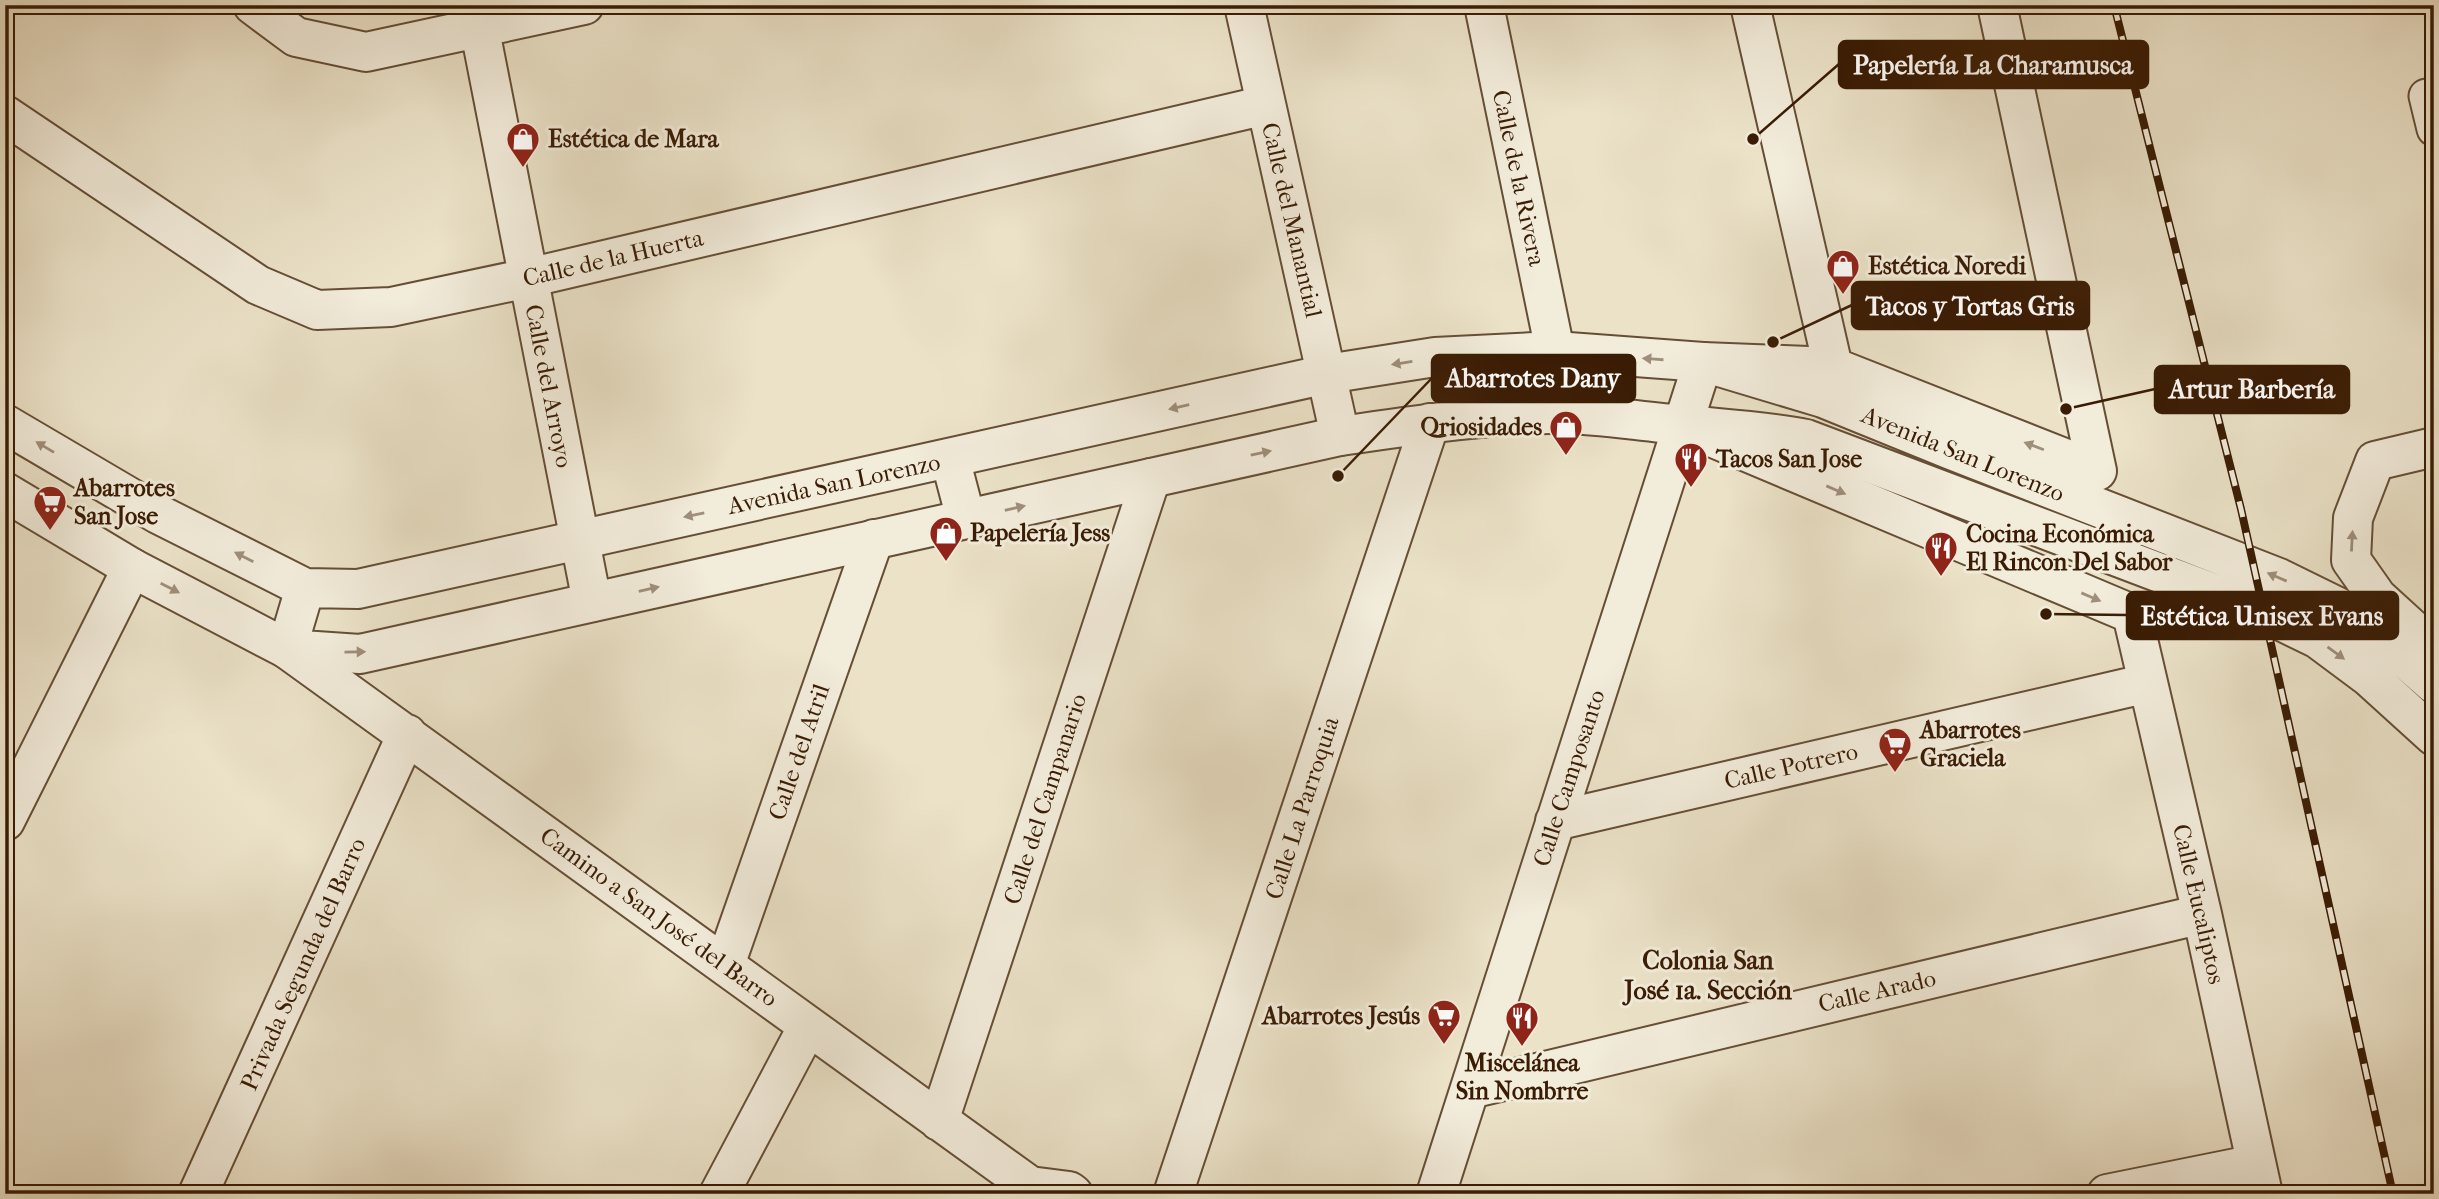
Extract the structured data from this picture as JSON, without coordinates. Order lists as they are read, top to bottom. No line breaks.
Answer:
{"streets":{"street":["Calle de la Rivera","Calle del Manantial","Calle de la Huerta","Calle del Arroyo","Avenida San Lorenzo","Calle del Atril","Calle Potrero","Calle Camposanto","Calle del Campanario","Calle La Parroquia","Calle Eucaliptos","Camino a San José del Barro","Privada Segunda del Barro","Calle Arado"]},"crossings":[["Calle de la Rivera","Avenida San Lorenzo"],["Calle del Manantial","Calle de la Huerta"],["Calle del Manantial","Avenida San Lorenzo"],["Calle de la Huerta","Calle del Arroyo"],["Calle del Arroyo","Avenida San Lorenzo"],["Avenida San Lorenzo","Calle del Atril"],["Avenida San Lorenzo","Calle Camposanto"],["Avenida San Lorenzo","Calle del Campanario"],["Avenida San Lorenzo","Calle La Parroquia"],["Avenida San Lorenzo","Calle Eucaliptos"],["Avenida San Lorenzo","Camino a San José del Barro"],["Calle del Atril","Camino a San José del Barro"],["Calle Potrero","Calle Camposanto"],["Calle Potrero","Calle Eucaliptos"],["Calle Camposanto","Calle Arado"],["Calle del Campanario","Camino a San José del Barro"],["Calle Eucaliptos","Calle Arado"],["Camino a San José del Barro","Privada Segunda del Barro"]],"districts":["Colonia San José 1a. Sección"],"places":{"other":["Papelería La Charamusca","Tacos y Tortas Gris","Artur Barbería","Abarrotes Dany","Estética Unisex Evans"],"shop":["Estética de Mara","Estética Noredi","Qriosidades","Papelería Jess"],"restaurant":["Tacos San Jose","Cocina Económica El Rincon Del Sabor","Miscelánea Sin Nombrre"],"supermarket":["Abarrotes San Jose","Abarrotes Graciela","Abarrotes Jesús"]}}
